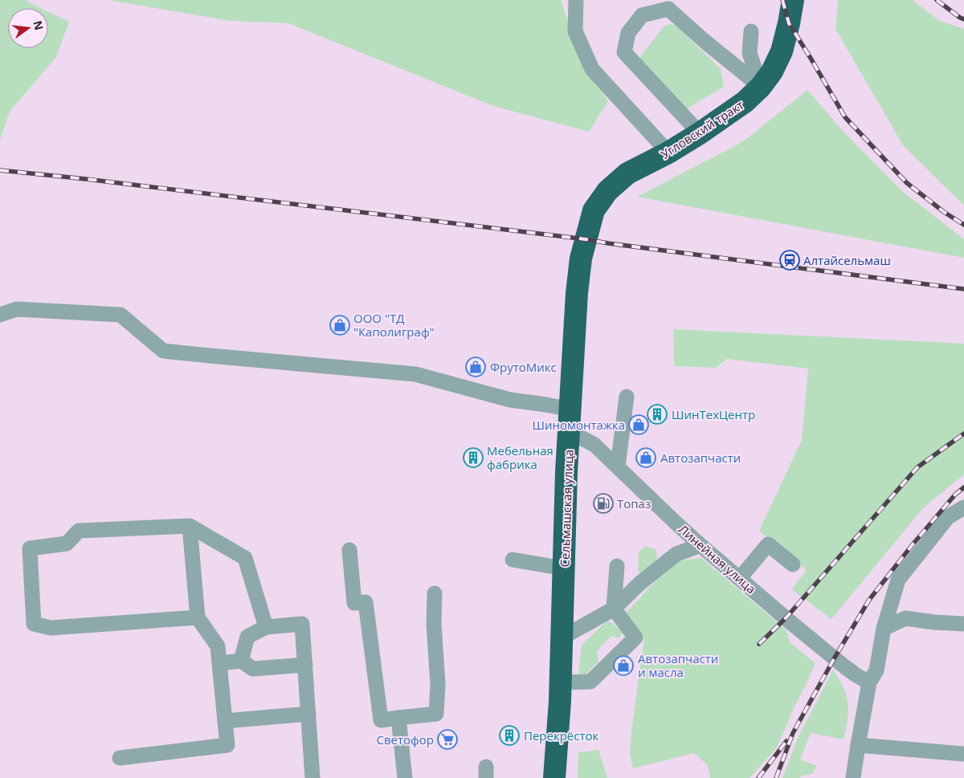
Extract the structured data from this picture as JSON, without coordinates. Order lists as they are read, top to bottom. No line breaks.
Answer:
{"streets":{"highway":["Угловский тракт","Сельмашская улица"],"street":["Линейная улица"]},"crossings":[["Угловский тракт","Сельмашская улица"],["Сельмашская улица","Линейная улица"]],"places":{"station":["Алтайсельмаш"],"shop":["ООО \"ТД \"Каполиграф\"","ФрутоМикс","Шиномонтажка","Автозапчасти","Автозапчасти и масла"],"building":["ШинТехЦентр","Мебельная фабрика","Перекрёсток"],"fuel station":["Топаз"],"supermarket":["Светофор"]},"north":"right"}
